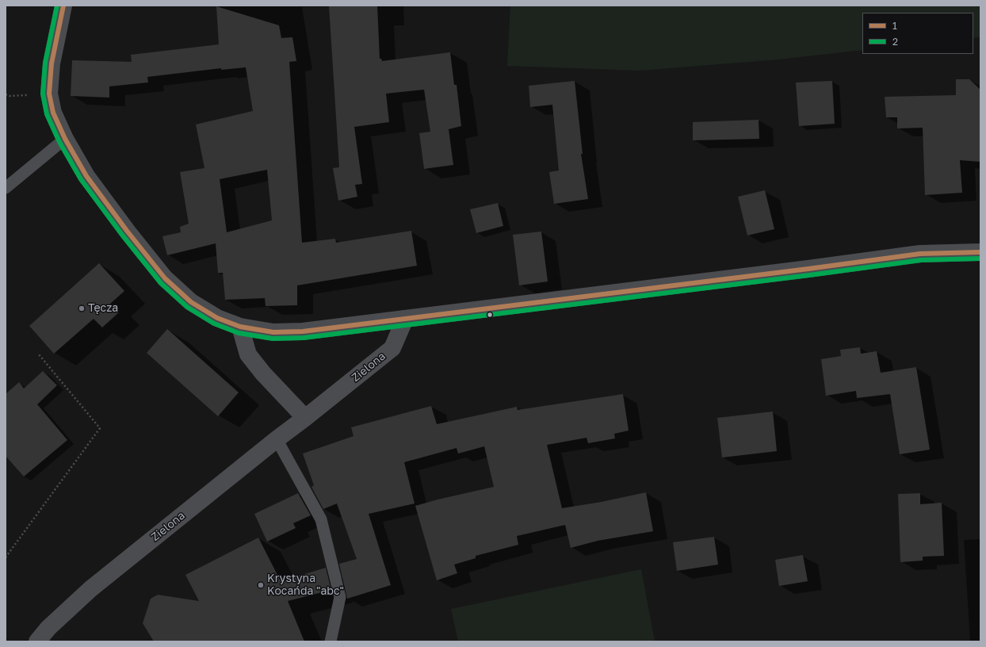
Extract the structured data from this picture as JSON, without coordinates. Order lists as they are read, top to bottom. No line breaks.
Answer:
{"streets":{"street":["Zielona"]},"places":["Tęcza","Krystyna Kocańda \"abc\""],"lines":["transit line 1","transit line 2"],"legend":["1","2"]}
